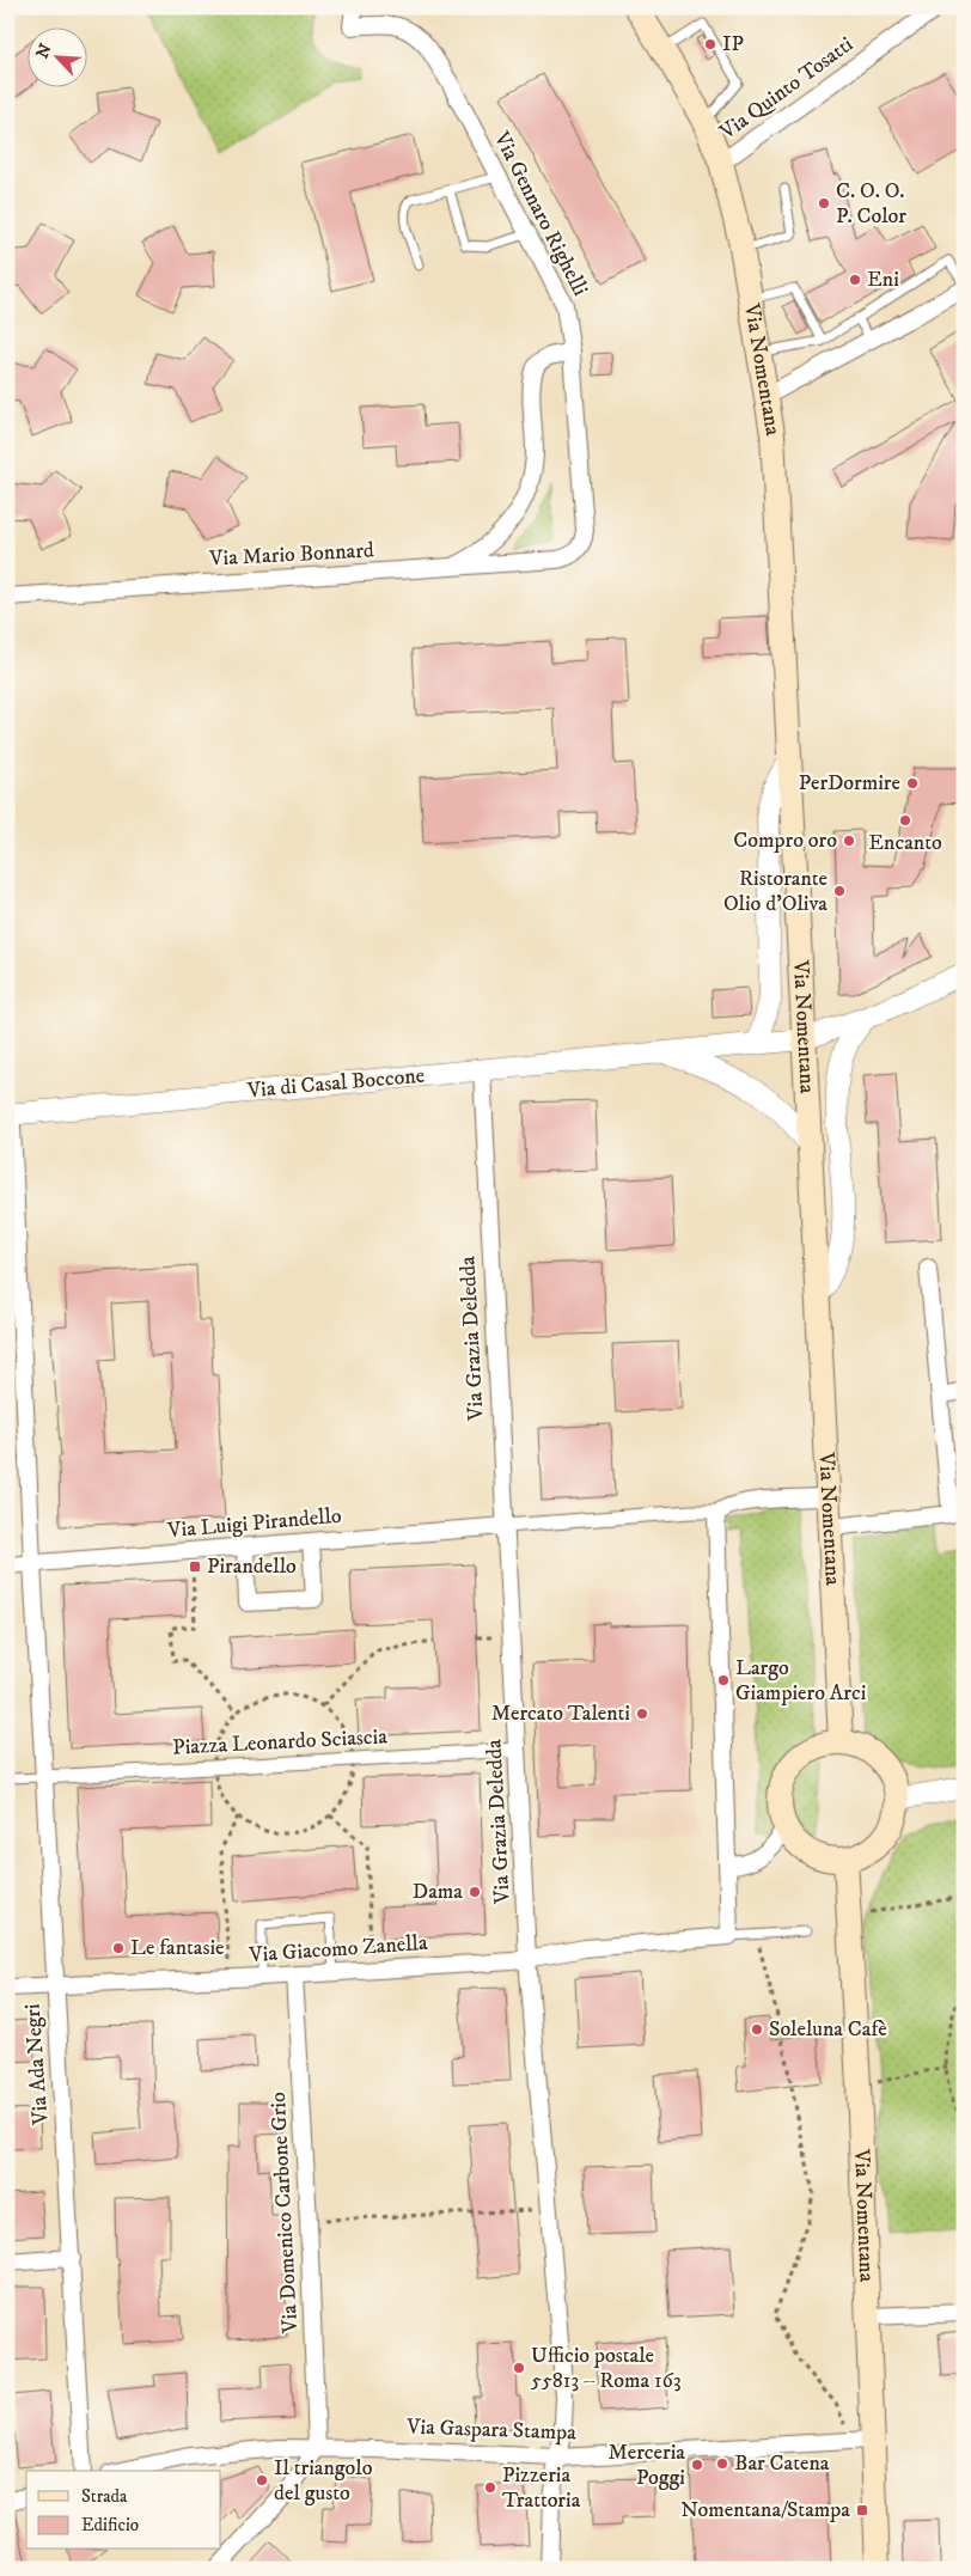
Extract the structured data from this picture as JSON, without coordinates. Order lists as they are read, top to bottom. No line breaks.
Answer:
{"streets":{"main road":["Via Nomentana"],"street":["Via Quinto Tosatti","Via Gennaro Righelli","Via Mario Bonnard","Via di Casal Boccone","Via Grazia Deledda","Via Luigi Pirandello","Piazza Leonardo Sciascia","Via Giacomo Zanella","Via Ada Negri","Via Domenico Carbone Grio","Via Gaspara Stampa"]},"crossings":[["Via Quinto Tosatti","Via Nomentana"],["Via Gennaro Righelli","Via Mario Bonnard"],["Via Nomentana","Via di Casal Boccone"],["Via Nomentana","Via Gaspara Stampa"],["Via di Casal Boccone","Via Grazia Deledda"],["Via di Casal Boccone","Via Ada Negri"],["Via Grazia Deledda","Via Luigi Pirandello"],["Via Grazia Deledda","Piazza Leonardo Sciascia"],["Via Grazia Deledda","Via Giacomo Zanella"],["Via Grazia Deledda","Via Gaspara Stampa"],["Via Luigi Pirandello","Via Ada Negri"],["Piazza Leonardo Sciascia","Via Ada Negri"],["Via Giacomo Zanella","Via Ada Negri"],["Via Giacomo Zanella","Via Domenico Carbone Grio"],["Via Domenico Carbone Grio","Via Gaspara Stampa"]],"places":{"other":["IP","C. O. O. P. Color","Eni","PerDormire","Encanto","Compro oro","Ristorante Olio d'Oliva","Largo Giampiero Arci","Mercato Talenti","Dama","Le fantasie","Soleluna Cafè","Ufficio postale 55813 – Roma 163","Bar Catena","Merceria Poggi","Il triangolo del gusto","Pizzeria Trattoria"],"transit":["Pirandello","Nomentana/Stampa"]},"legend":["Strada","Edificio"],"north":"top left"}
